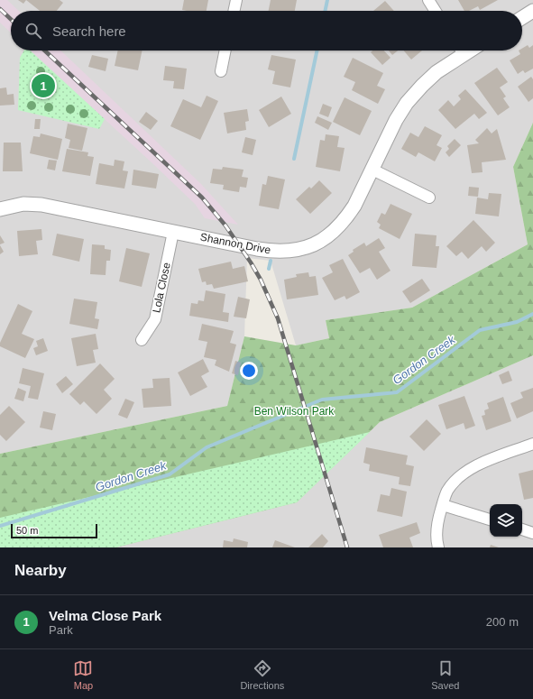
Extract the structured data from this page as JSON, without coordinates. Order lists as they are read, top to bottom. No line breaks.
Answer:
{"streets":{"street":["Shannon Drive","Lola Close"]},"crossings":[["Shannon Drive","Lola Close"]],"water":["Gordon Creek"],"parks":["Ben Wilson Park"],"scale_bar":"50 m","page":{"search":"Search here","pins":"1","scale":"50 m","heading":"Nearby","list":[{"mark":"1","name":"Velma Close Park","note":"Park","value":"200 m"}],"nav":["Map","Directions","Saved"]}}
